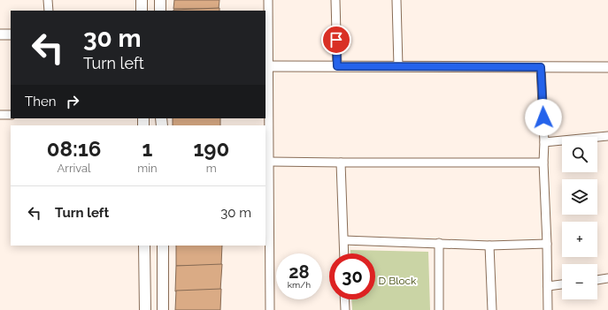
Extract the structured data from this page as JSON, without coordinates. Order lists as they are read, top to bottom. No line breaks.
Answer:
{"parks":["D Block"],"page":{"turn":["30 m","Turn left"],"then":"Then","eta":["08:16","Arrival","1","min","190","m"],"map_buttons":["+","−"],"list":[{"name":"Turn left","value":"30 m"}],"speed":"28 km/h","limit":"30"}}
